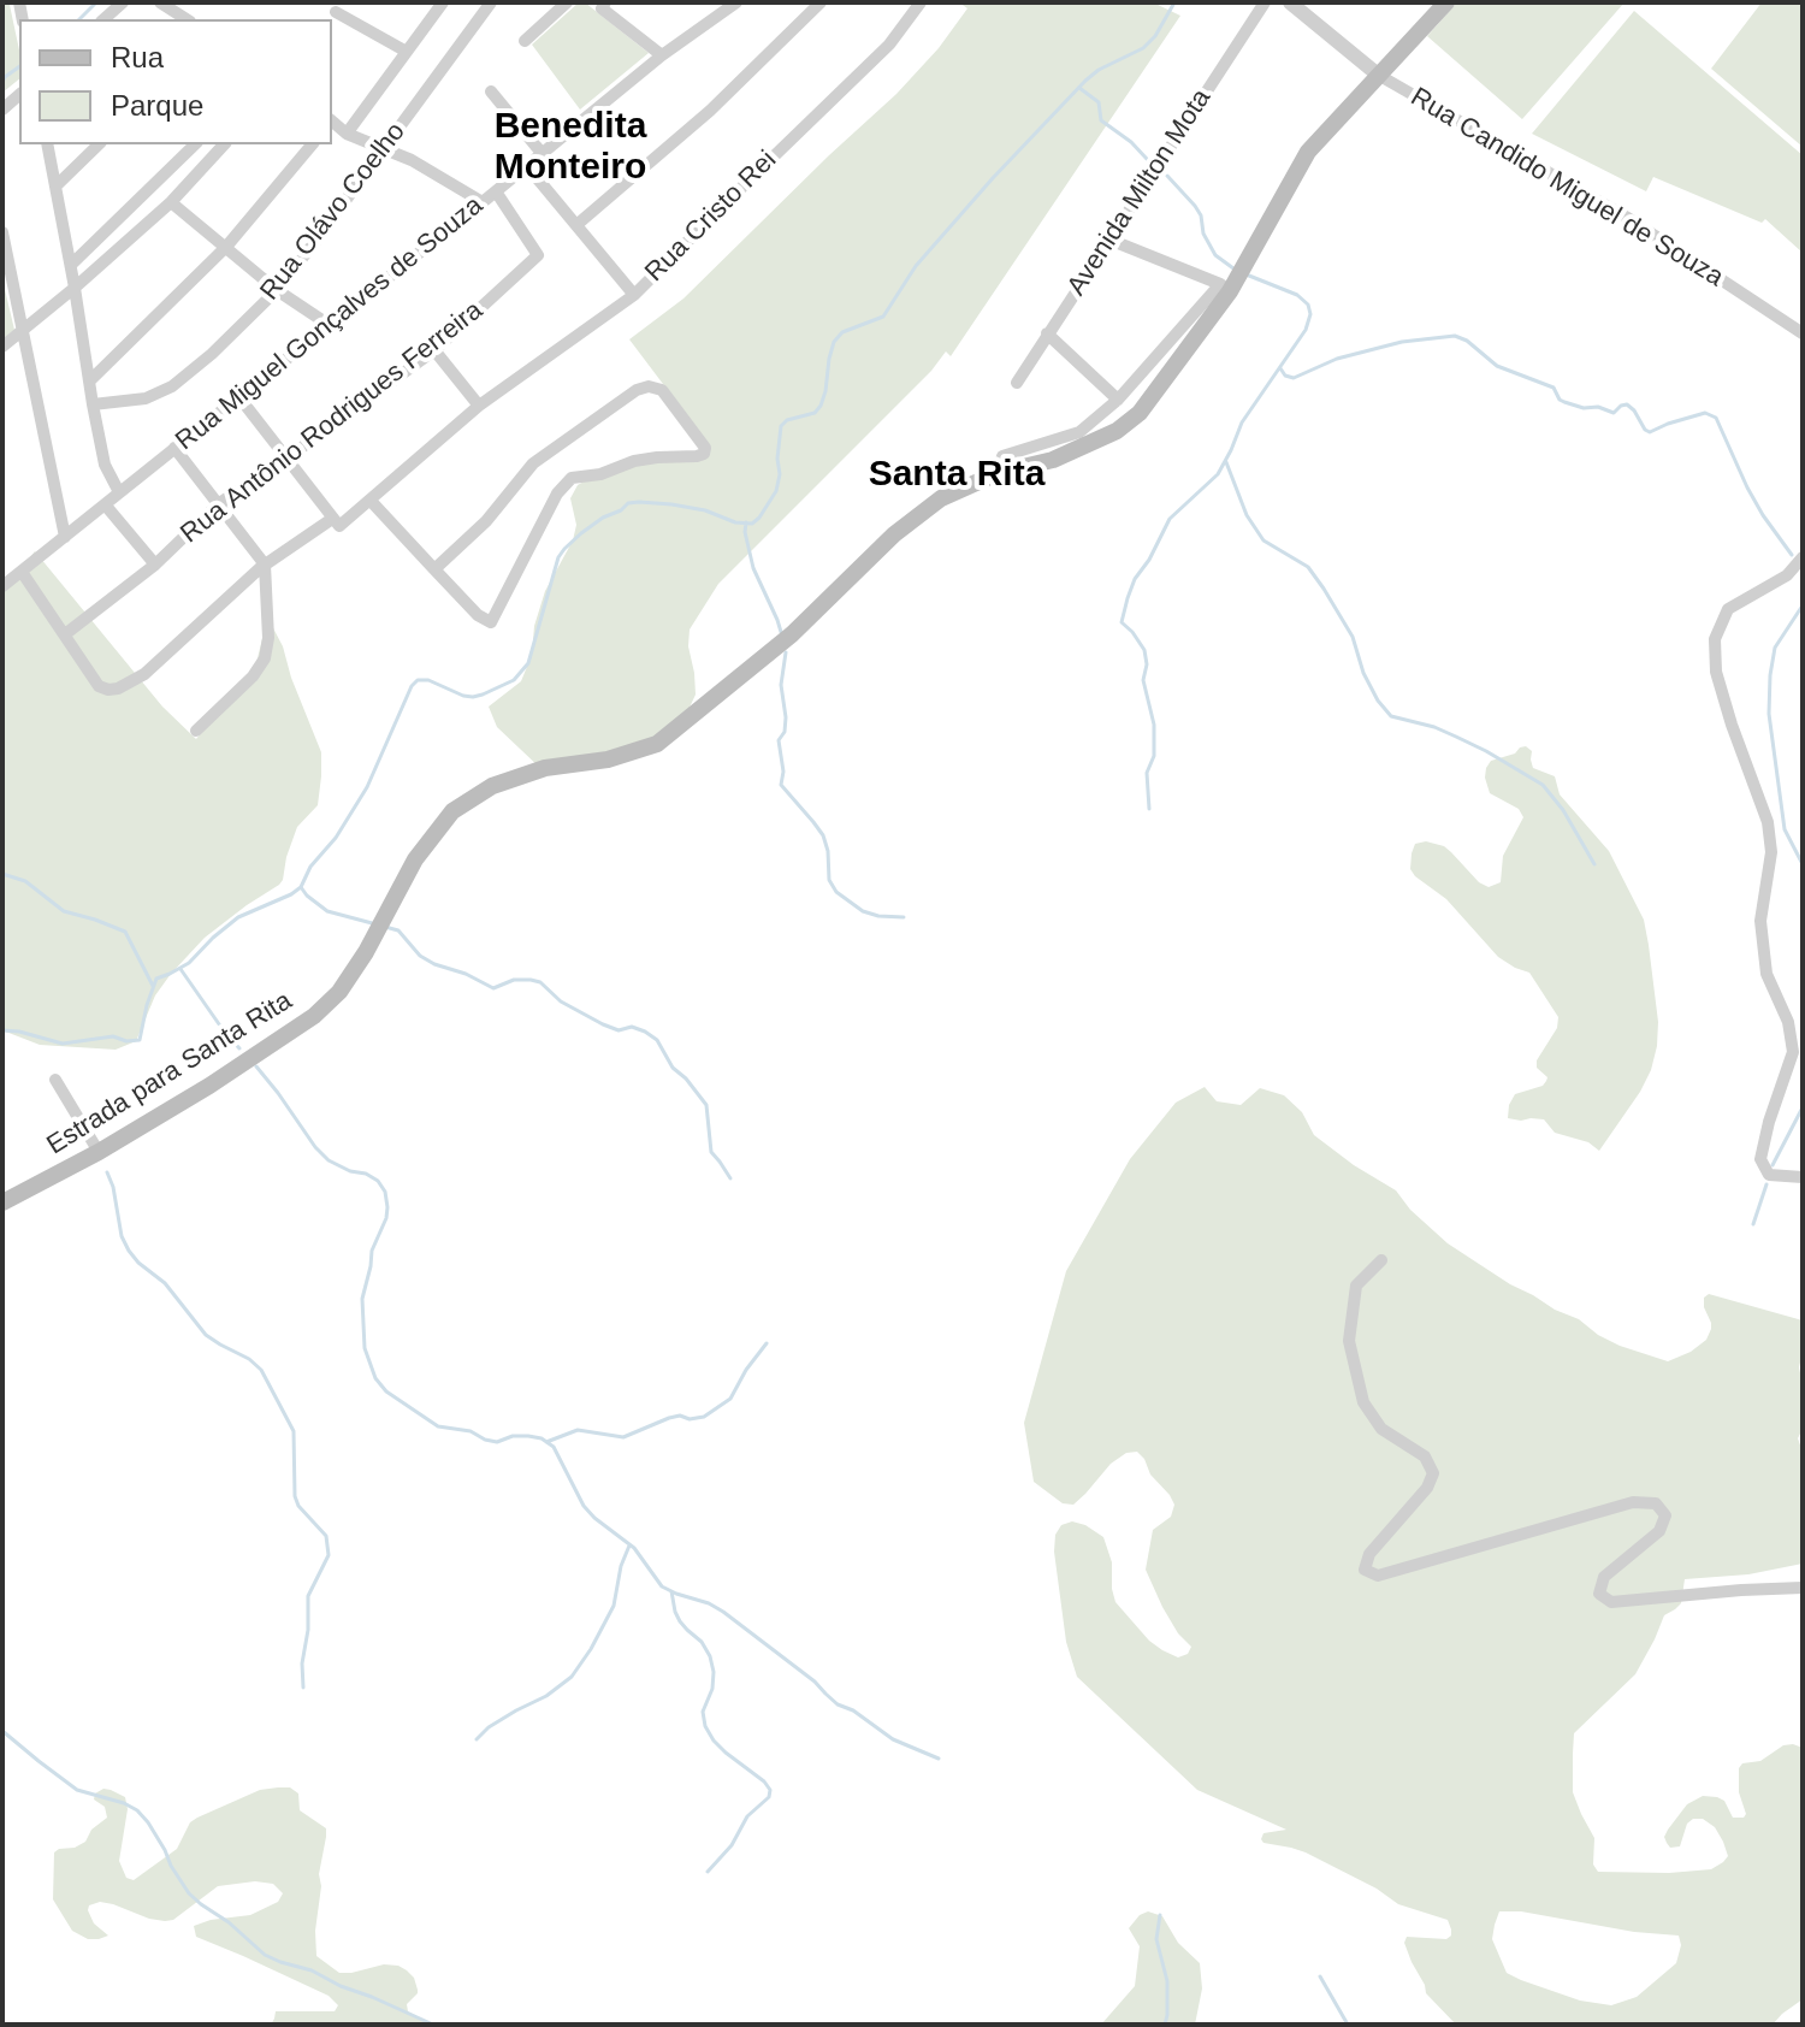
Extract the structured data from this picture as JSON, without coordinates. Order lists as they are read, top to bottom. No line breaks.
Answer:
{"streets":{"main road":["Estrada para Santa Rita"],"street":["Rua Candido Miguel de Souza","Avenida Milton Mota","Rua Olávo Coelho","Rua Cristo Rei","Rua Miguel Gonçalves de Souza","Rua Antônio Rodrigues Ferreira"]},"crossings":[["Rua Candido Miguel de Souza","Estrada para Santa Rita"],["Rua Cristo Rei","Rua Miguel Gonçalves de Souza"],["Rua Cristo Rei","Rua Antônio Rodrigues Ferreira"],["Rua Miguel Gonçalves de Souza","Rua Antônio Rodrigues Ferreira"]],"districts":["Benedita Monteiro","Santa Rita"],"legend":["Rua","Parque"]}
